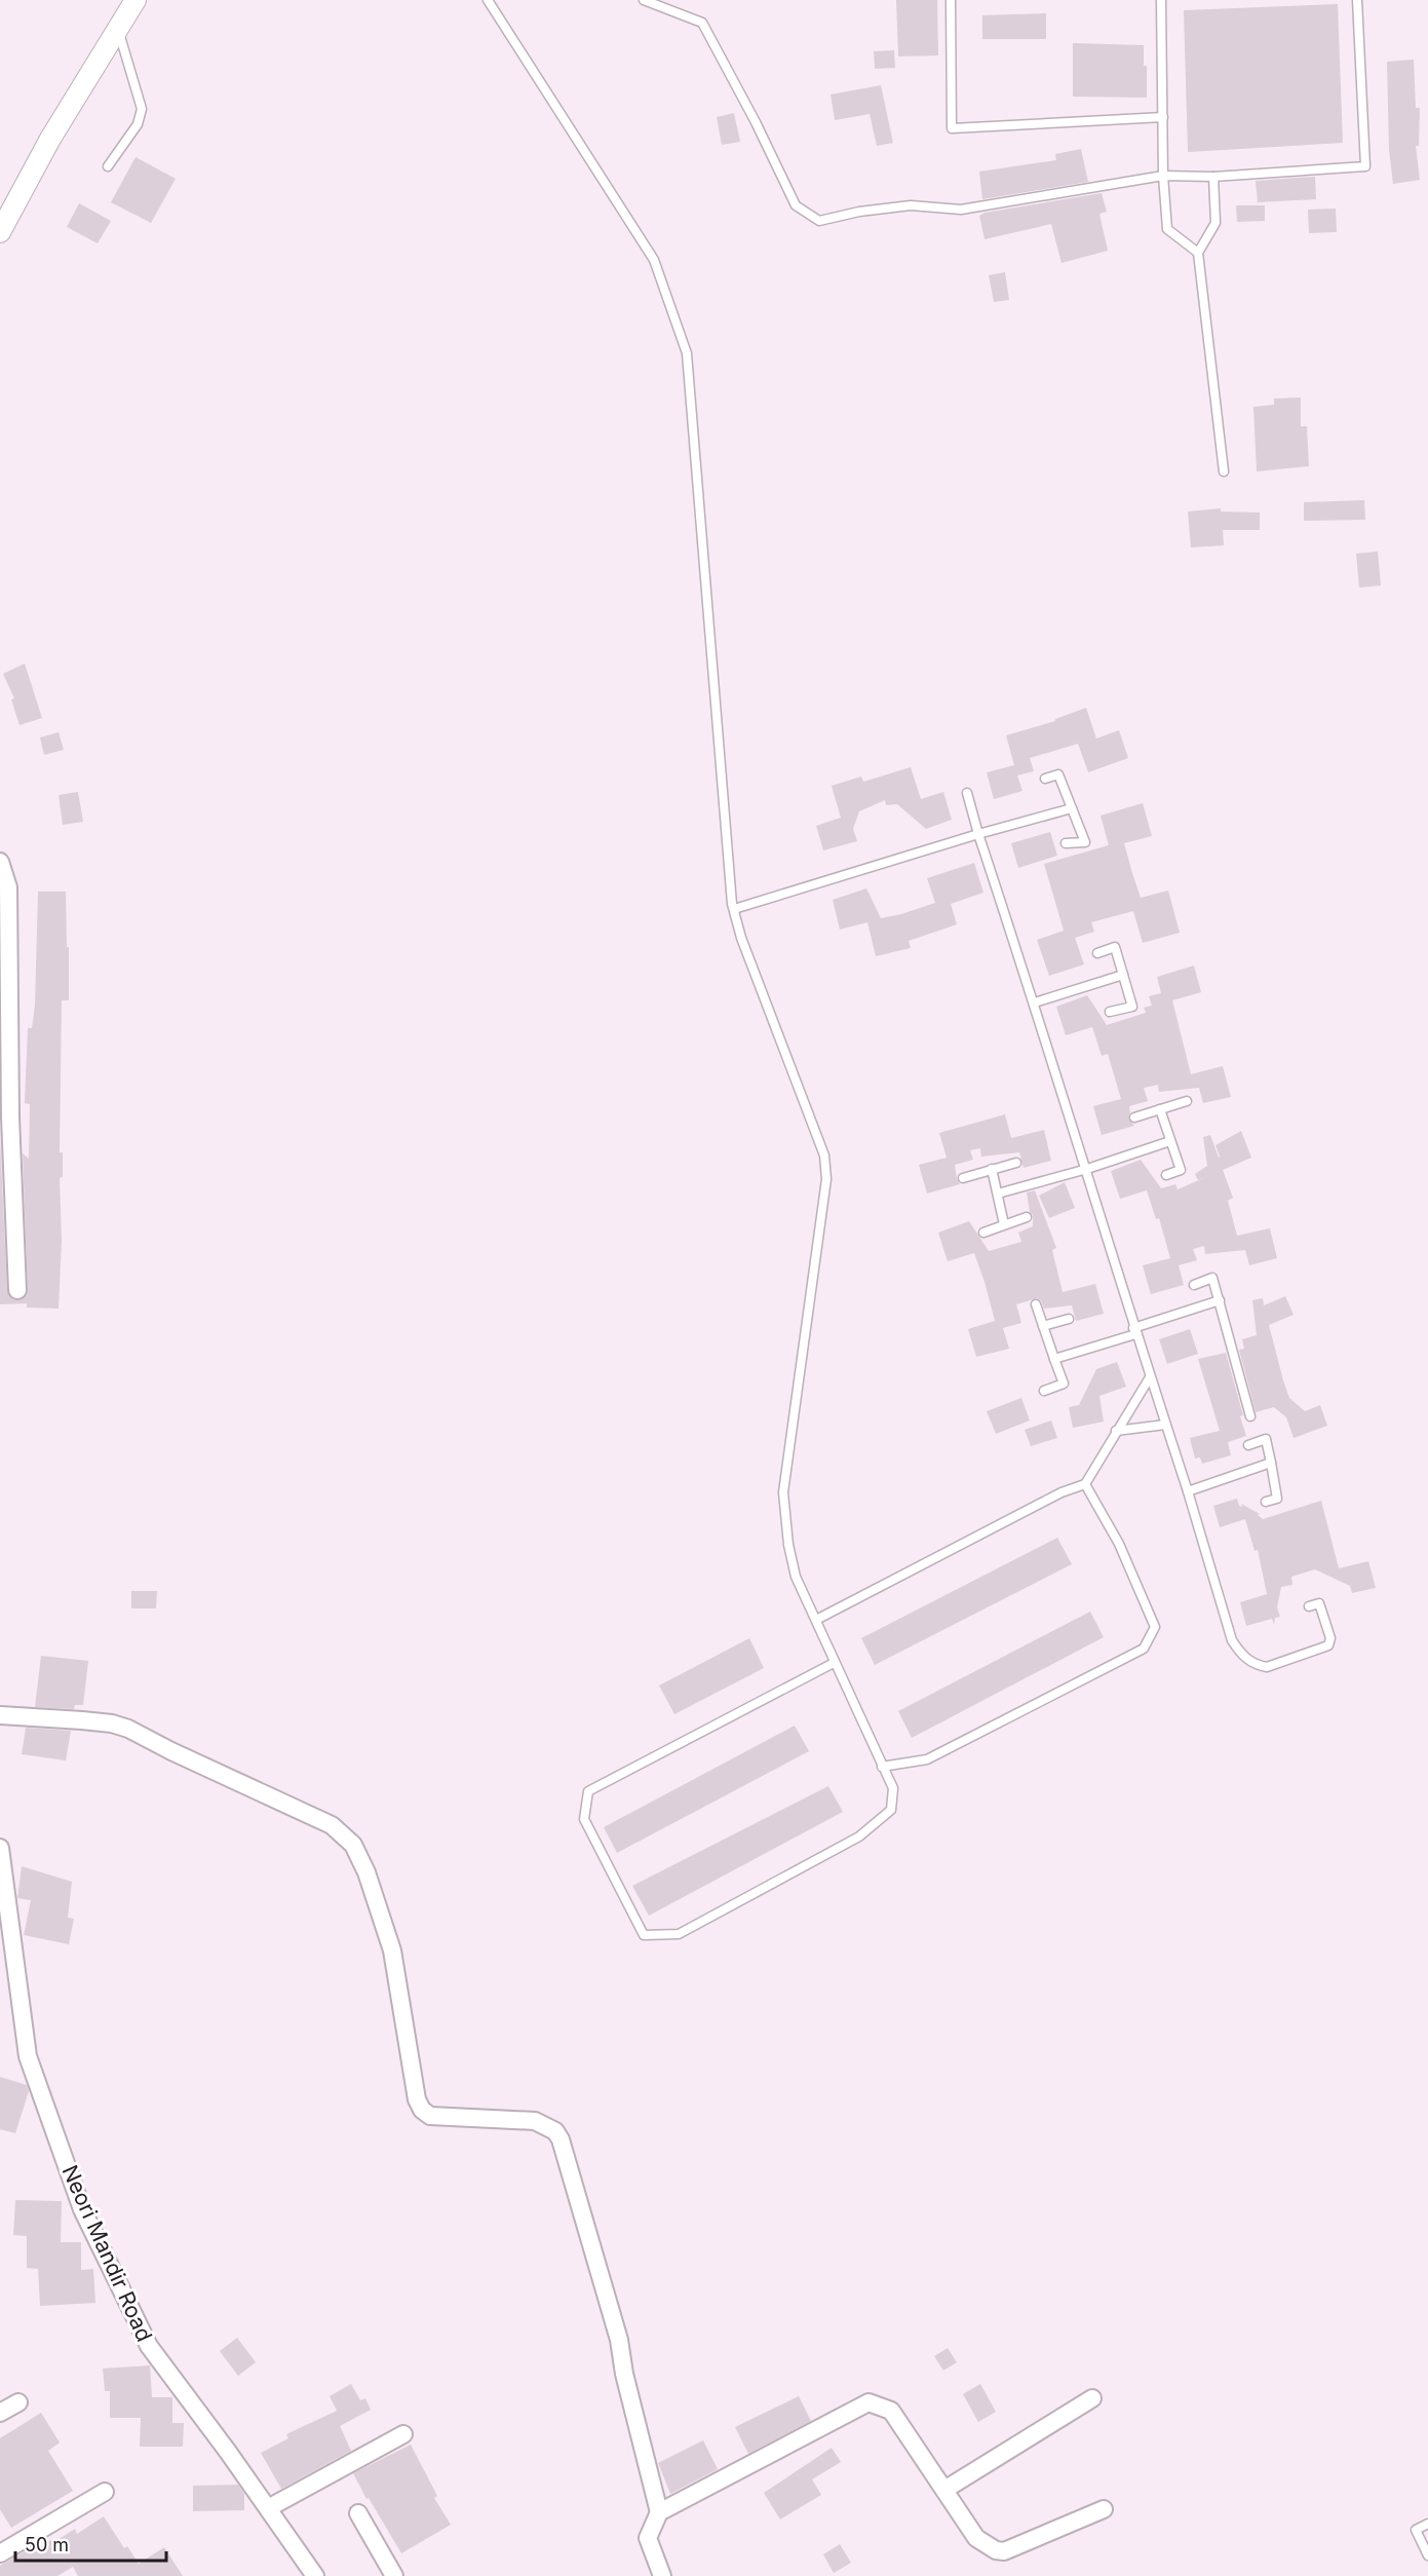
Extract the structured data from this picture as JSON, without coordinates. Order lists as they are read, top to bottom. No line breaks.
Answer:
{"streets":{"street":["Neori Mandir Road"]},"scale_bar":"50 m"}
